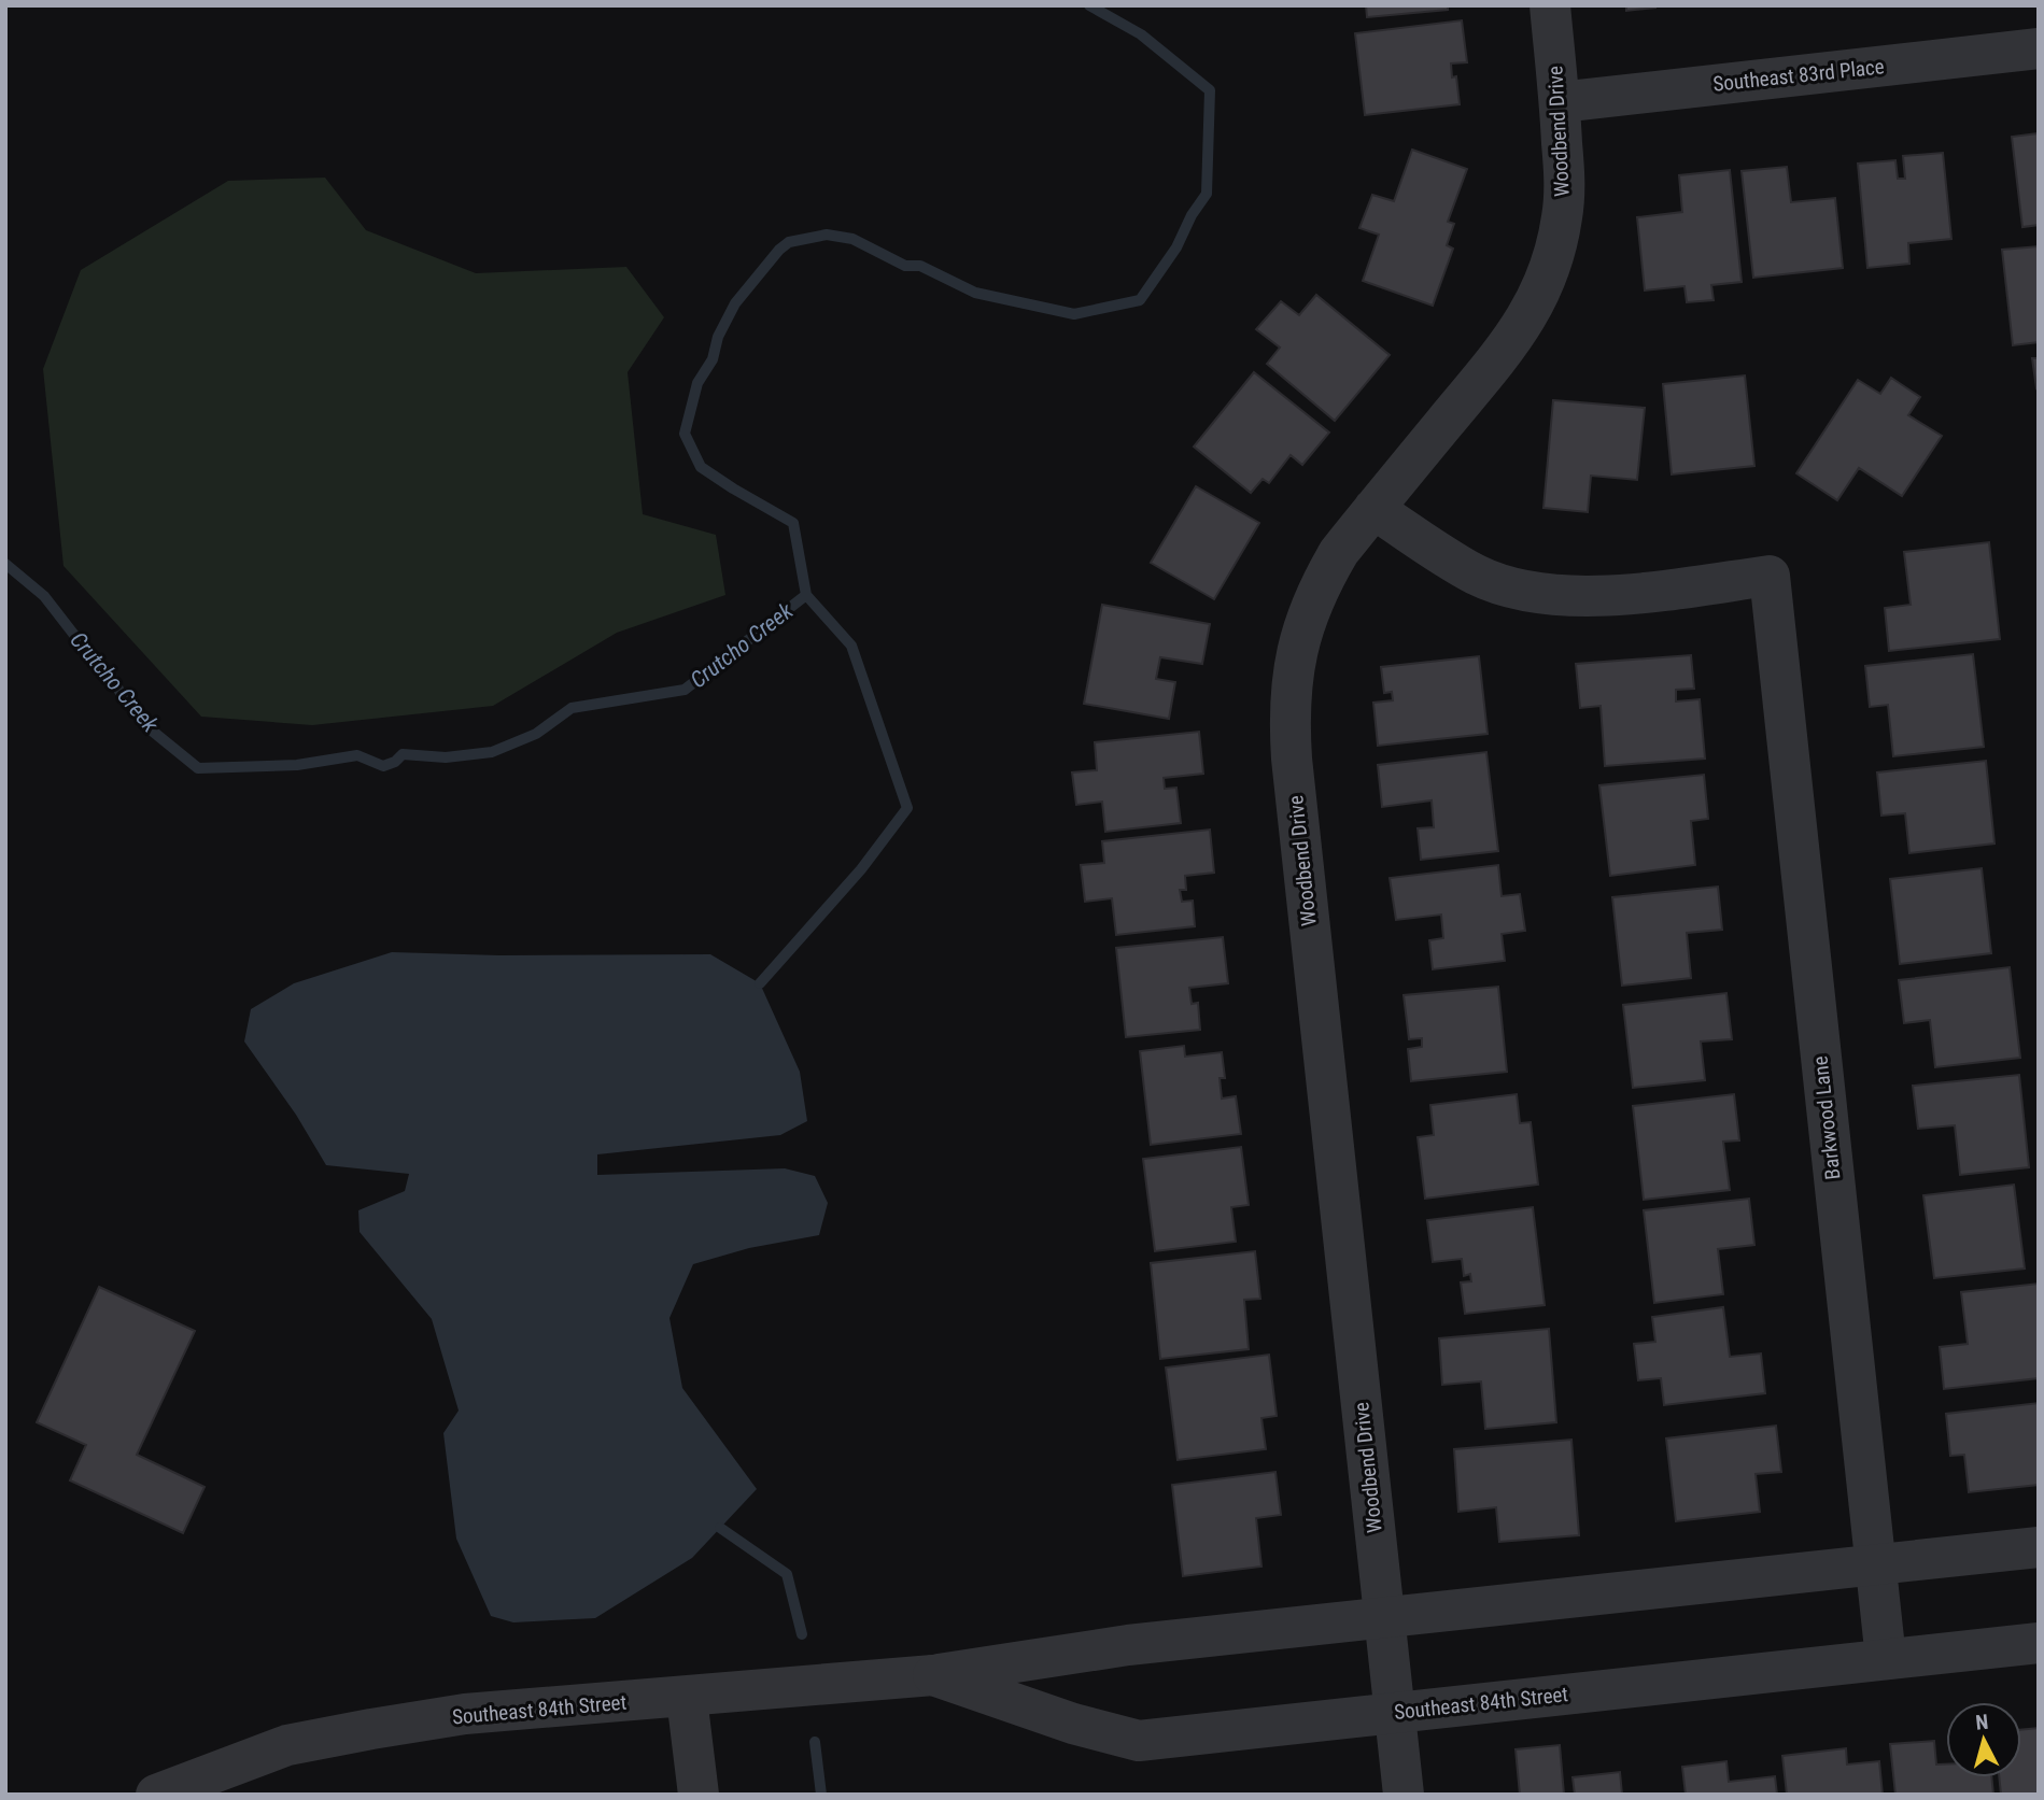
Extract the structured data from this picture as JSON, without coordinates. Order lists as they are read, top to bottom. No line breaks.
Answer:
{"streets":{"street":["Southeast 83rd Place","Woodbend Drive","Barkwood Lane","Southeast 84th Street"]},"crossings":[["Southeast 83rd Place","Woodbend Drive"],["Woodbend Drive","Barkwood Lane"],["Woodbend Drive","Southeast 84th Street"],["Barkwood Lane","Southeast 84th Street"]],"water":["Crutcho Creek"],"north":"top"}
